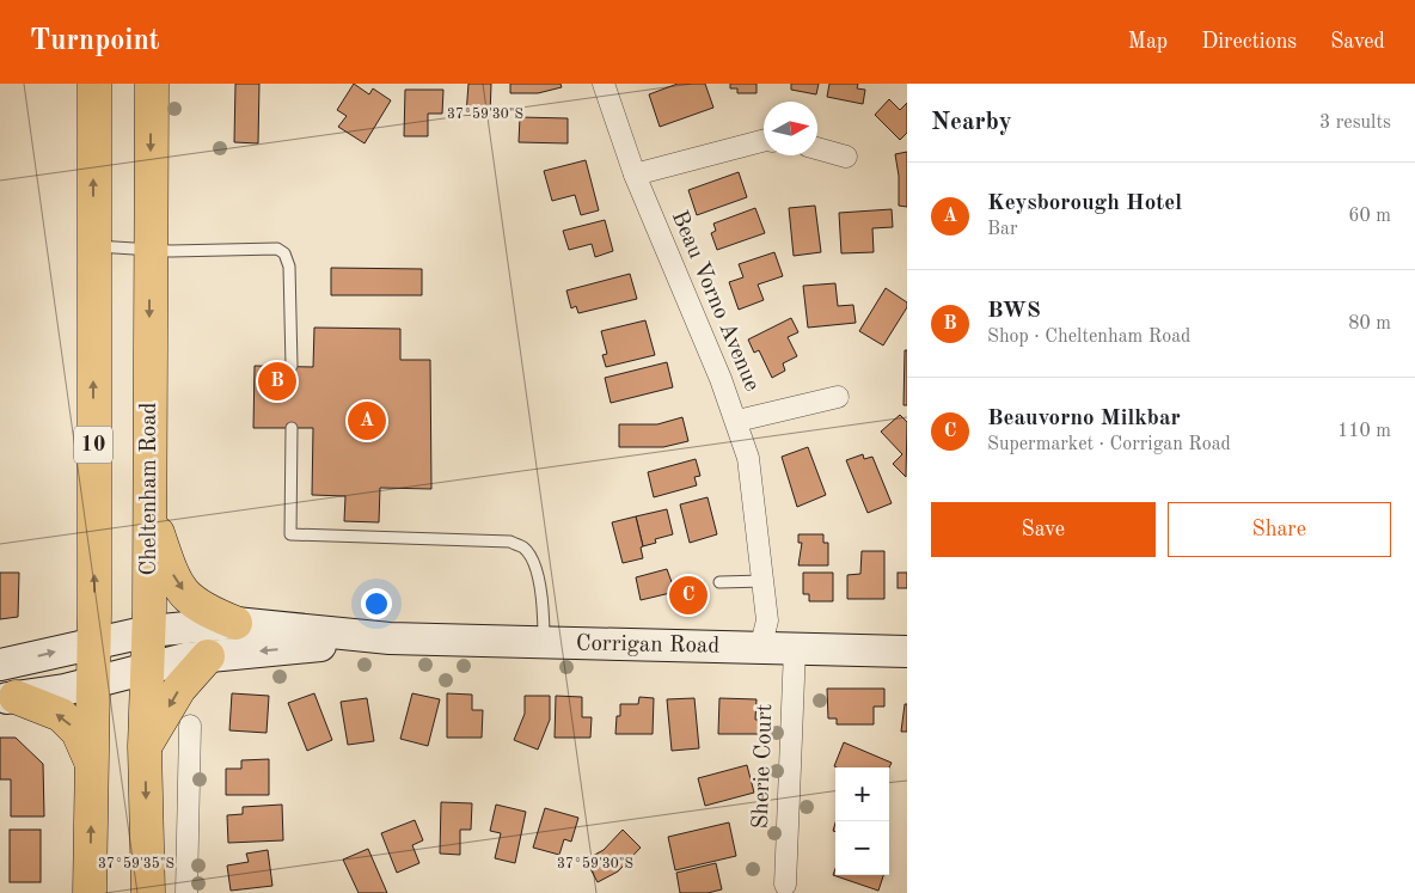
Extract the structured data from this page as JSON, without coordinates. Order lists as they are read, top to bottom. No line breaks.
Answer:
{"streets":{"main road":["10","Cheltenham Road","Corrigan Road"],"street":["Beau Vorno Avenue","Sherie Court"]},"crossings":[["Beau Vorno Avenue","Corrigan Road"],["10","Corrigan Road"],["Cheltenham Road","Corrigan Road"],["Corrigan Road","Sherie Court"]],"north":"right","page":{"header":"Turnpoint","nav":["Map","Directions","Saved"],"heading":["Nearby","3 results"],"list":[{"mark":"A","name":"Keysborough Hotel","note":"Bar","value":"60 m"},{"mark":"B","name":"BWS","note":"Shop · Cheltenham Road","value":"80 m"},{"mark":"C","name":"Beauvorno Milkbar","note":"Supermarket · Corrigan Road","value":"110 m"}],"pins":["B","A","C"],"buttons":["Save","Share"],"map_buttons":["+","−"]},"coordinates":["37°59'30\"S","37°59'35\"S"]}
